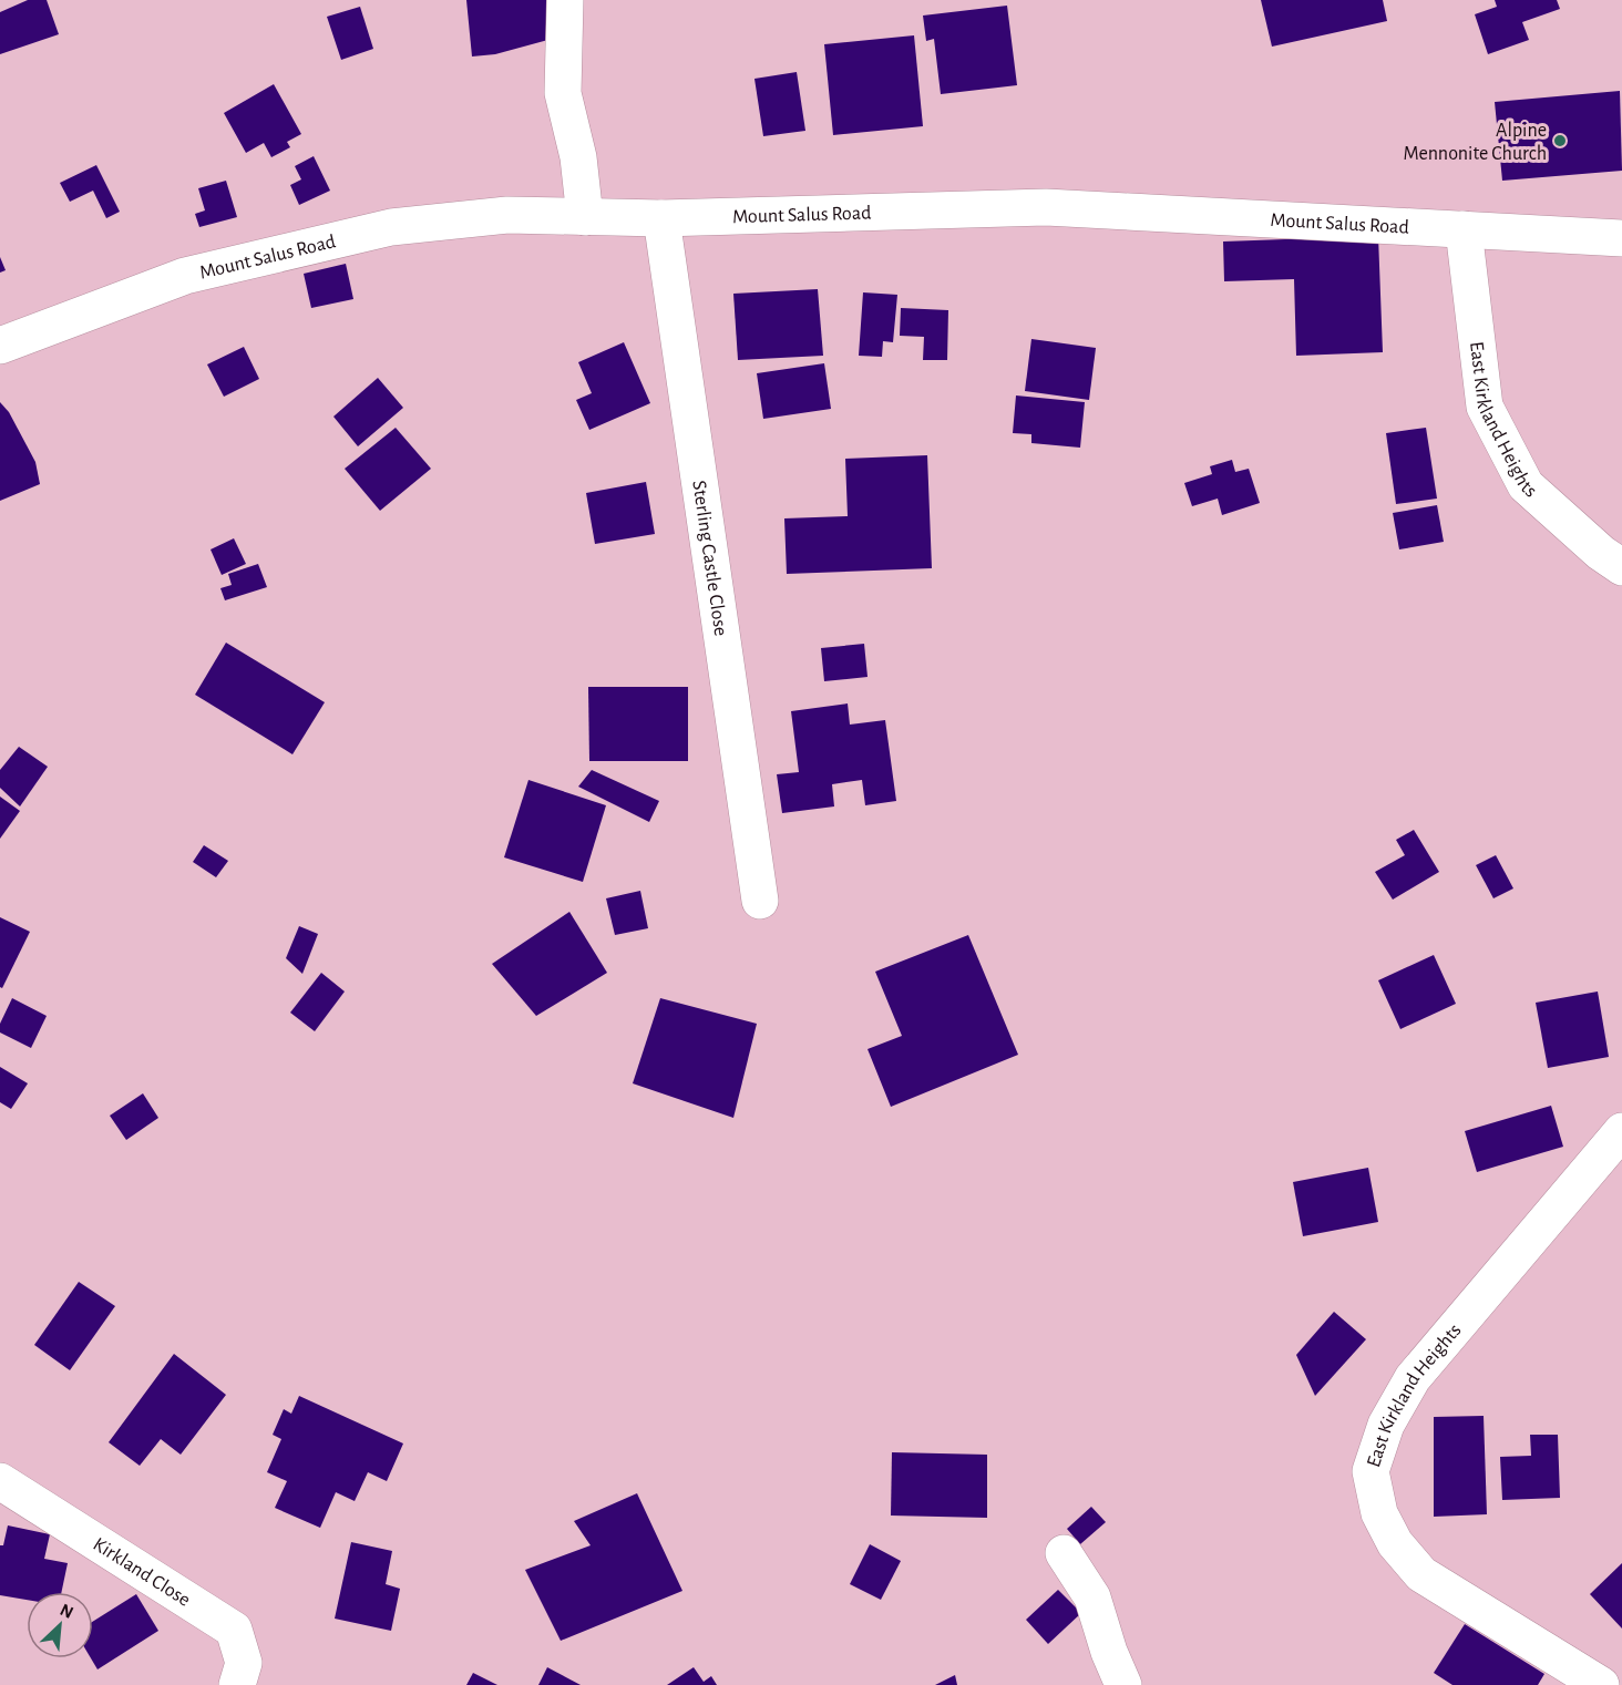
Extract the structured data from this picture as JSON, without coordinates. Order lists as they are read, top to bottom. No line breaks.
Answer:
{"streets":{"street":["Mount Salus Road","East Kirkland Heights","Sterling Castle Close","Kirkland Close"]},"crossings":[["Mount Salus Road","East Kirkland Heights"],["Mount Salus Road","Sterling Castle Close"]],"places":["Alpine Mennonite Church"],"north":"top right"}
